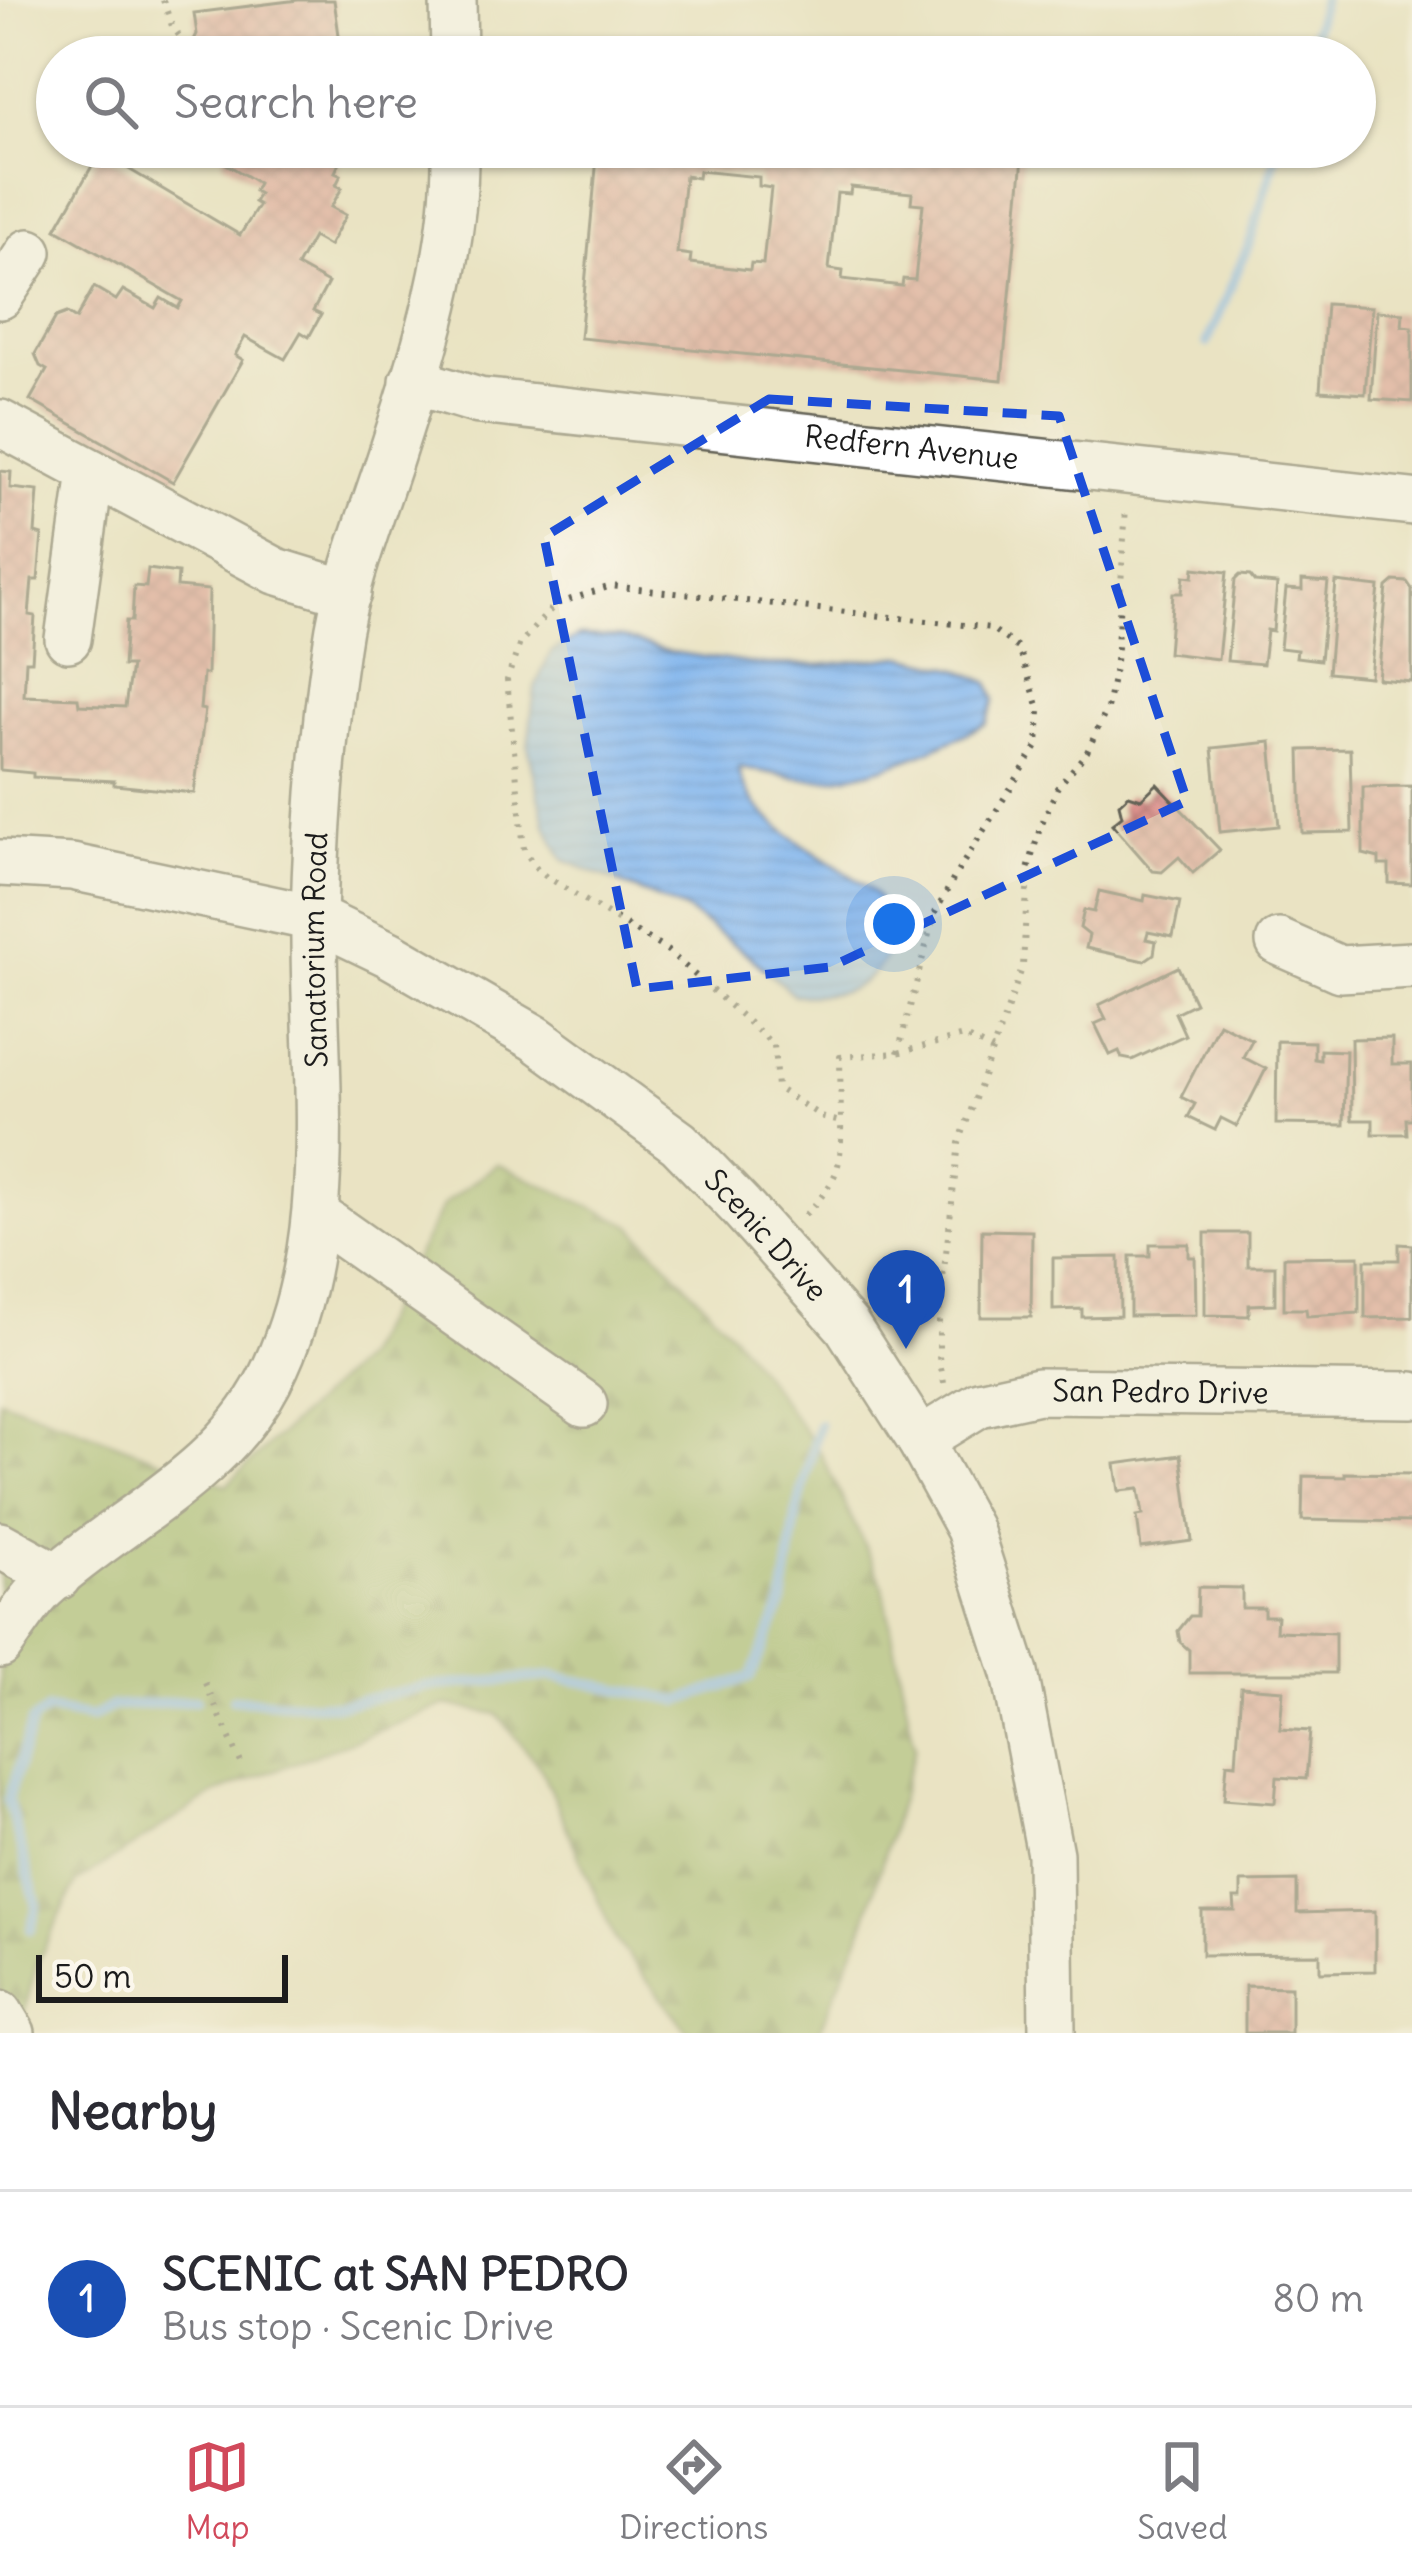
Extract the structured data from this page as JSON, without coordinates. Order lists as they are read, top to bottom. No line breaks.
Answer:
{"streets":{"street":["Redfern Avenue","Sanatorium Road","Scenic Drive","San Pedro Drive"]},"crossings":[["Redfern Avenue","Sanatorium Road"],["Sanatorium Road","Scenic Drive"],["Scenic Drive","San Pedro Drive"]],"scale_bar":"50 m","page":{"search":"Search here","pins":"1","scale":"50 m","heading":"Nearby","list":[{"mark":"1","name":"SCENIC at SAN PEDRO","note":"Bus stop · Scenic Drive","value":"80 m"}],"nav":["Map","Directions","Saved"]}}
